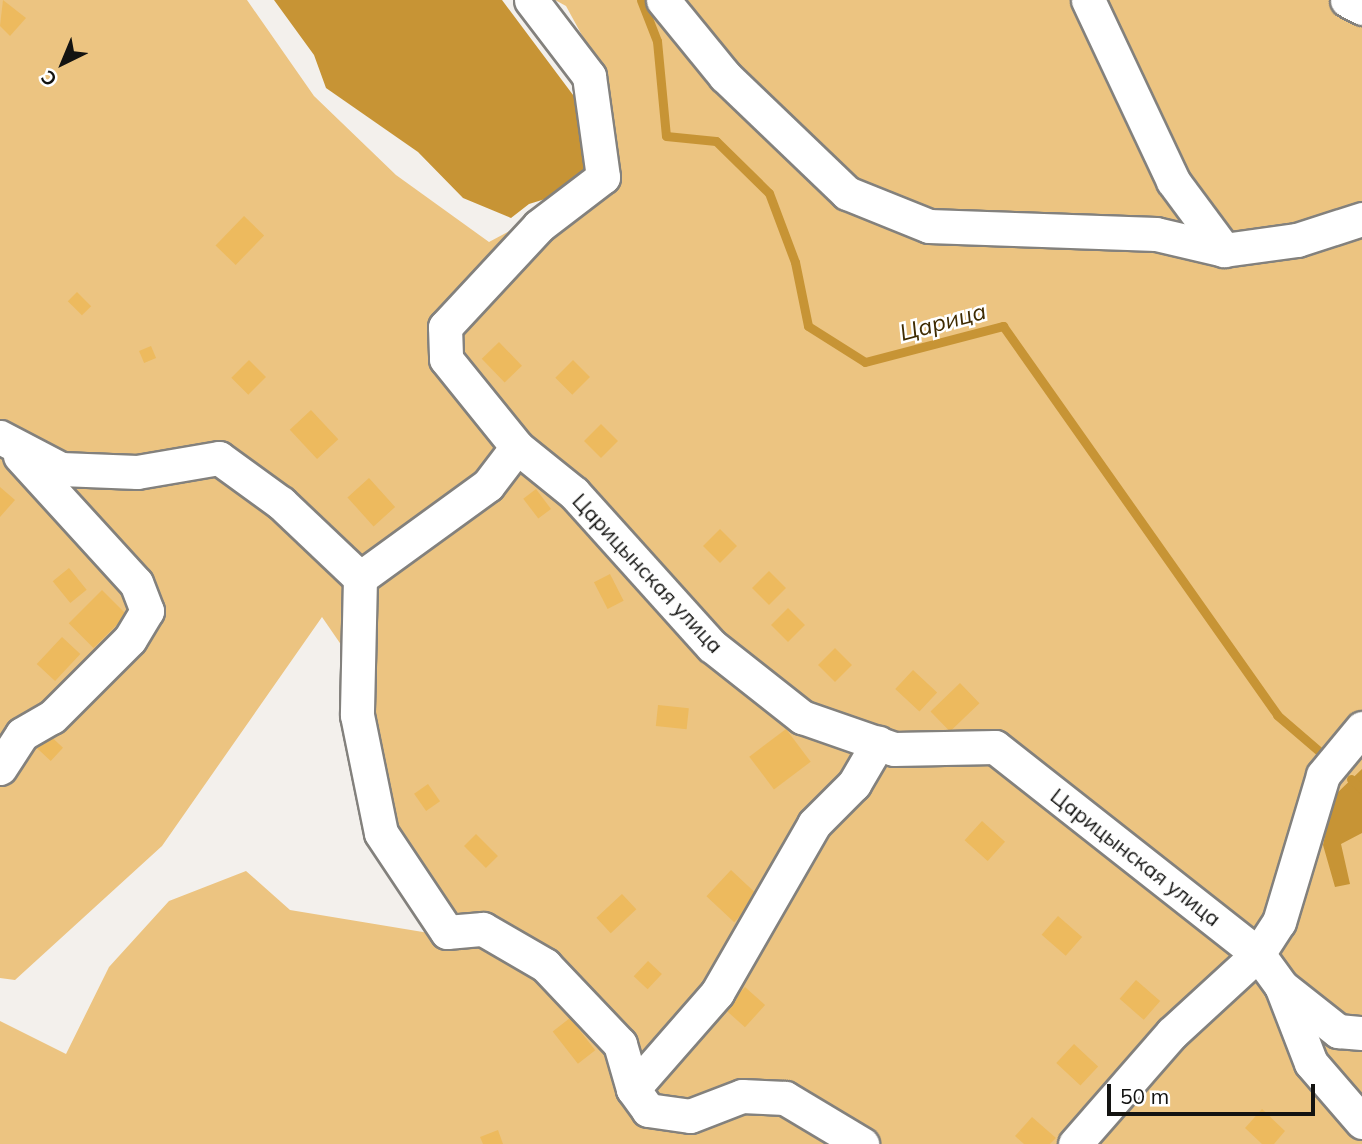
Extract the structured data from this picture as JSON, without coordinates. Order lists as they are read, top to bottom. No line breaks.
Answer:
{"streets":{"street":["Царицынская улица"]},"water":["Царица"],"scale_bar":"50 m","north":"bottom left"}
